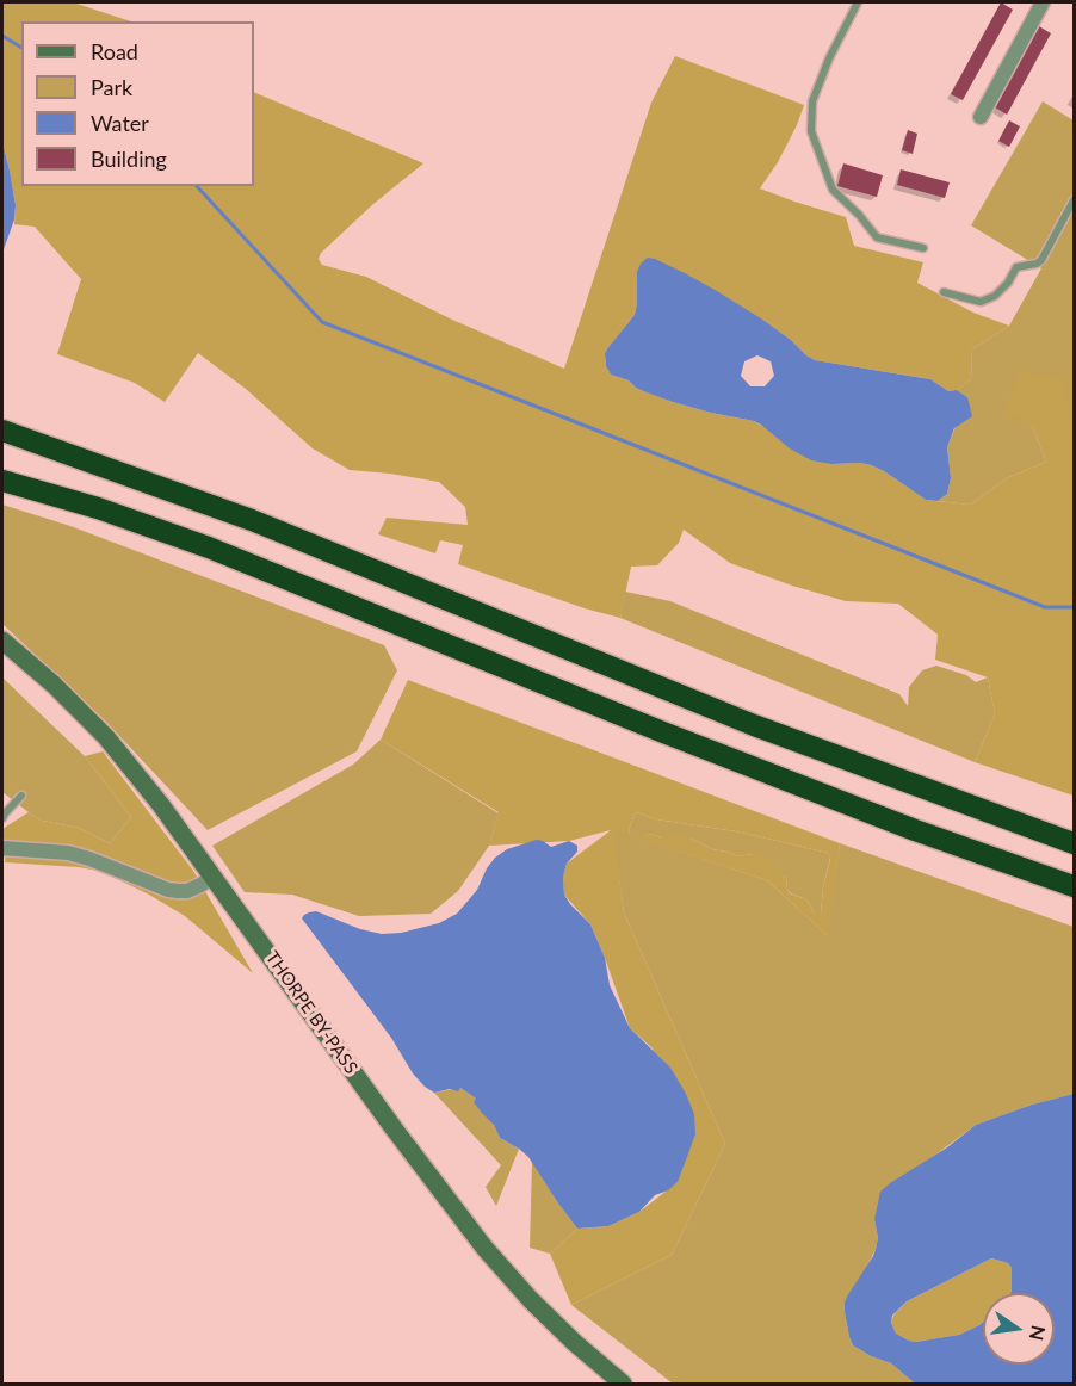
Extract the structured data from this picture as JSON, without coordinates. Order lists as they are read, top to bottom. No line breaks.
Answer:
{"streets":{"main road":["THORPE BY-PASS"]},"legend":["Road","Park","Water","Building"],"north":"right"}
